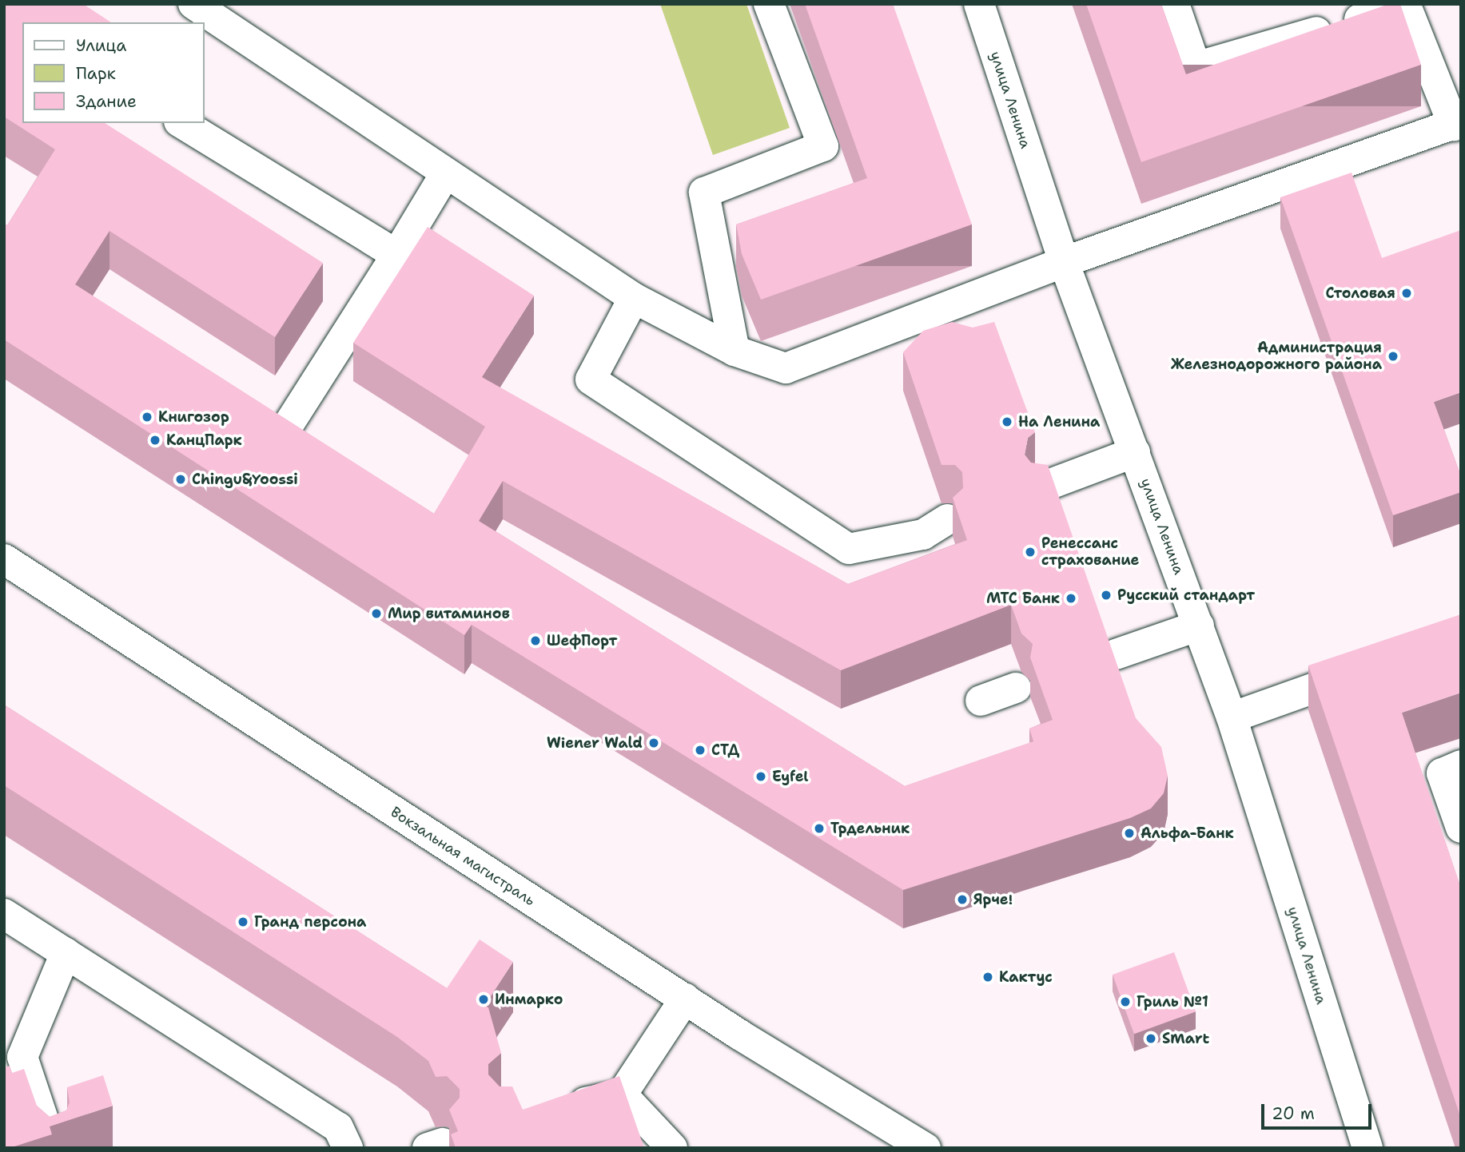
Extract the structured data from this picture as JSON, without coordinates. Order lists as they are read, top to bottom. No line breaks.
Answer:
{"streets":{"street":["улица Ленина","Вокзальная магистраль"]},"places":["Столовая","Администрация Железнодорожного района","Книгозор","На Ленина","КанцПарк","Chingu&Yoossi","Ренессанс страхование","Русский стандарт","МТС Банк","Мир витаминов","ШефПорт","Wiener Wald","СТД","Eyfel","Трдельник","Альфа-Банк","Ярче!","Гранд персона","Кактус","Инмарко","Гриль №1","SMart"],"legend":["Улица","Парк","Здание"],"scale_bar":"20 m"}
